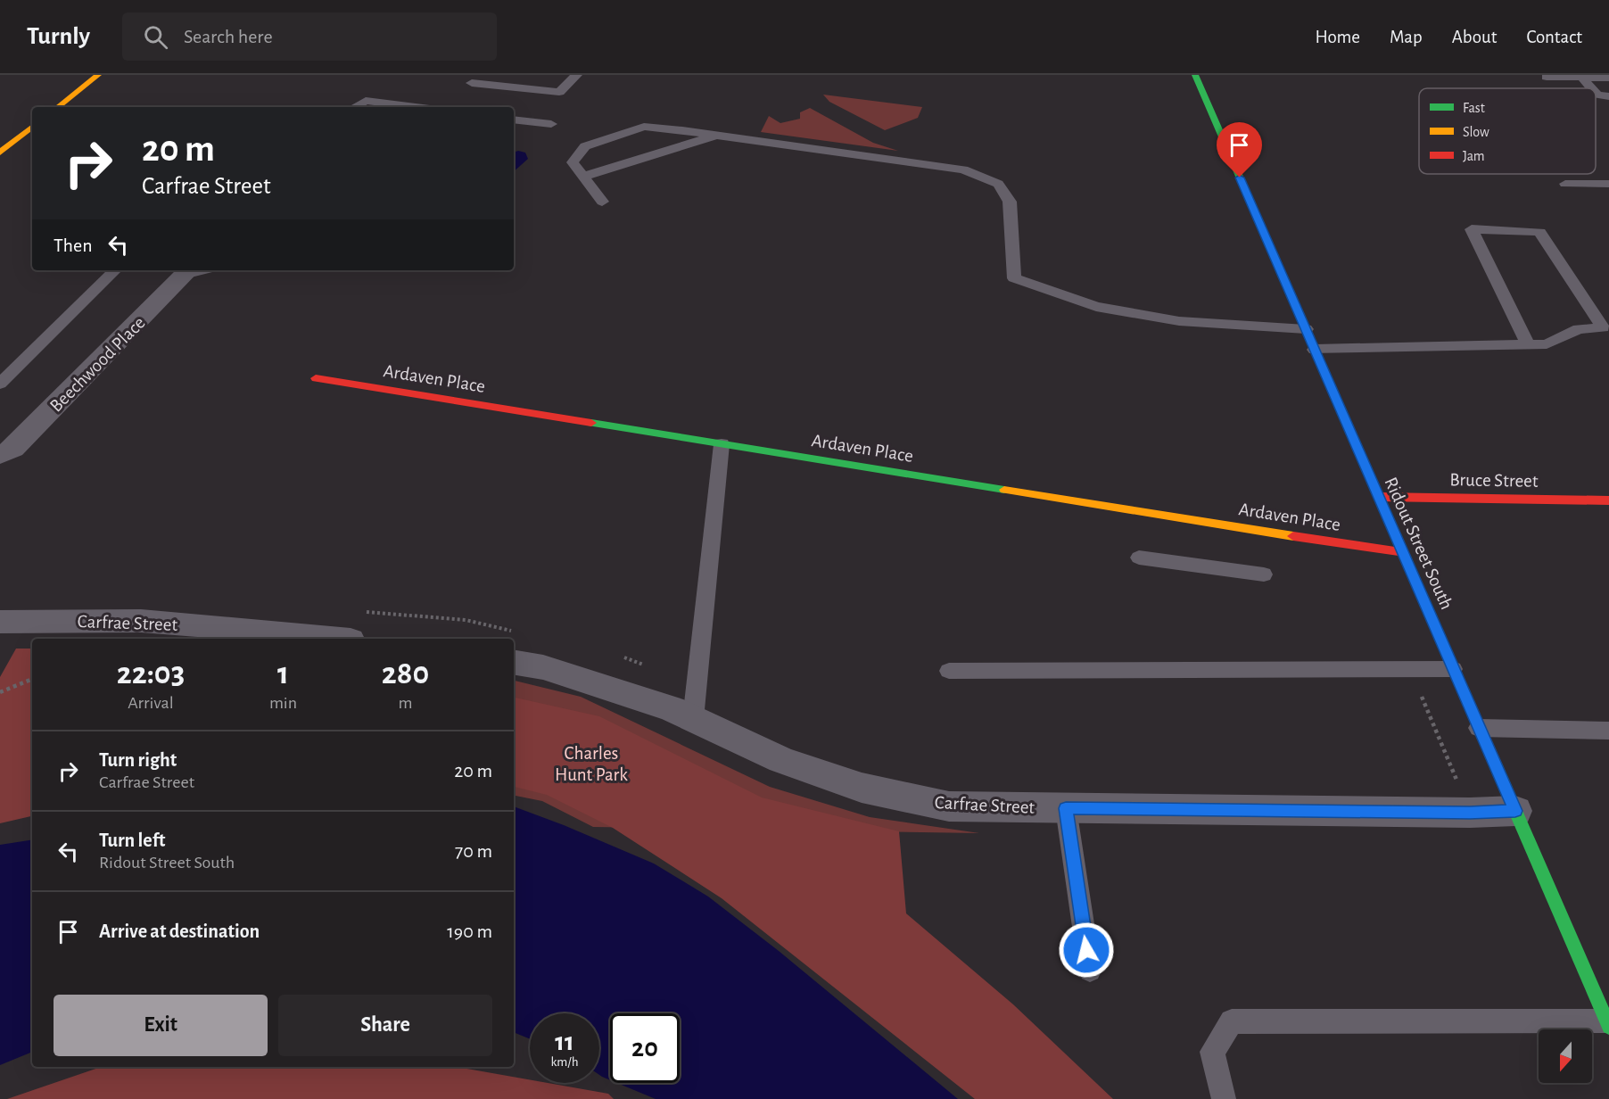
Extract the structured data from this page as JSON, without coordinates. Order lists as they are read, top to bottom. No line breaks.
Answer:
{"streets":{"street":["Beechwood Place","Ardaven Place","Bruce Street","Ridout Street South","Carfrae Street"]},"crossings":[["Ardaven Place","Ridout Street South"],["Bruce Street","Ridout Street South"],["Ridout Street South","Carfrae Street"]],"parks":["Charles Hunt Park"],"legend":["Fast","Slow","Jam"],"north":"bottom","page":{"header":"Turnly","search":"Search here","nav":["Home","Map","About","Contact"],"turn":["20 m","Carfrae Street"],"then":"Then","eta":["22:03","Arrival","1","min","280","m"],"list":[{"name":"Turn right","note":"Carfrae Street","value":"20 m"},{"name":"Turn left","note":"Ridout Street South","value":"70 m"},{"name":"Arrive at destination","value":"190 m"}],"buttons":["Exit","Share"],"speed":"11 km/h","limit":"20"}}
